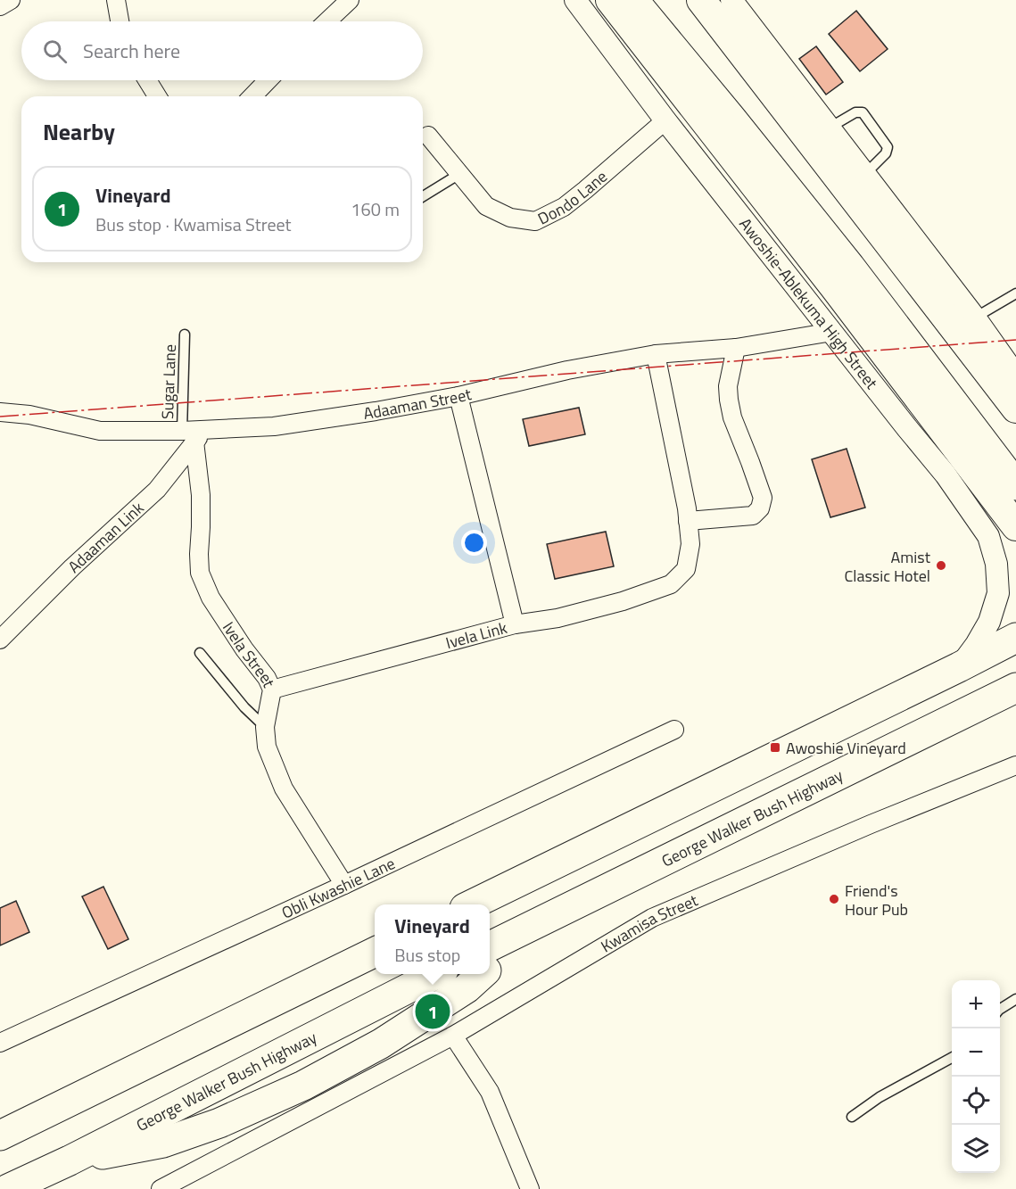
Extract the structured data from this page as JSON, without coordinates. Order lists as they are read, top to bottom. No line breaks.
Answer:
{"streets":{"highway":["George Walker Bush Highway"],"main road":["Awoshie-Ablekuma High Street"],"street":["Dondo Lane","Adaaman Street","Adaaman Link","Ivela Link","Ivela Street","Obli Kwashie Lane","Kwamisa Street"],"lane":["Sugar Lane"]},"crossings":[["Dondo Lane","Awoshie-Ablekuma High Street"],["Awoshie-Ablekuma High Street","Adaaman Street"],["Sugar Lane","Adaaman Street"],["Sugar Lane","Adaaman Link"],["Sugar Lane","Ivela Street"],["Adaaman Street","Adaaman Link"],["Adaaman Street","Ivela Link"],["Adaaman Street","Ivela Street"],["Adaaman Link","Ivela Street"],["Ivela Link","Ivela Street"],["Ivela Street","Obli Kwashie Lane"]],"places":{"other":["Amist Classic Hotel","Friend's Hour Pub"],"transit":["Awoshie Vineyard"]},"page":{"search":"Search here","heading":"Nearby","list":[{"mark":"1","name":"Vineyard","note":"Bus stop · Kwamisa Street","value":"160 m"}],"popup":["Vineyard","Bus stop"],"map_buttons":["+","−"],"pins":"1"}}
